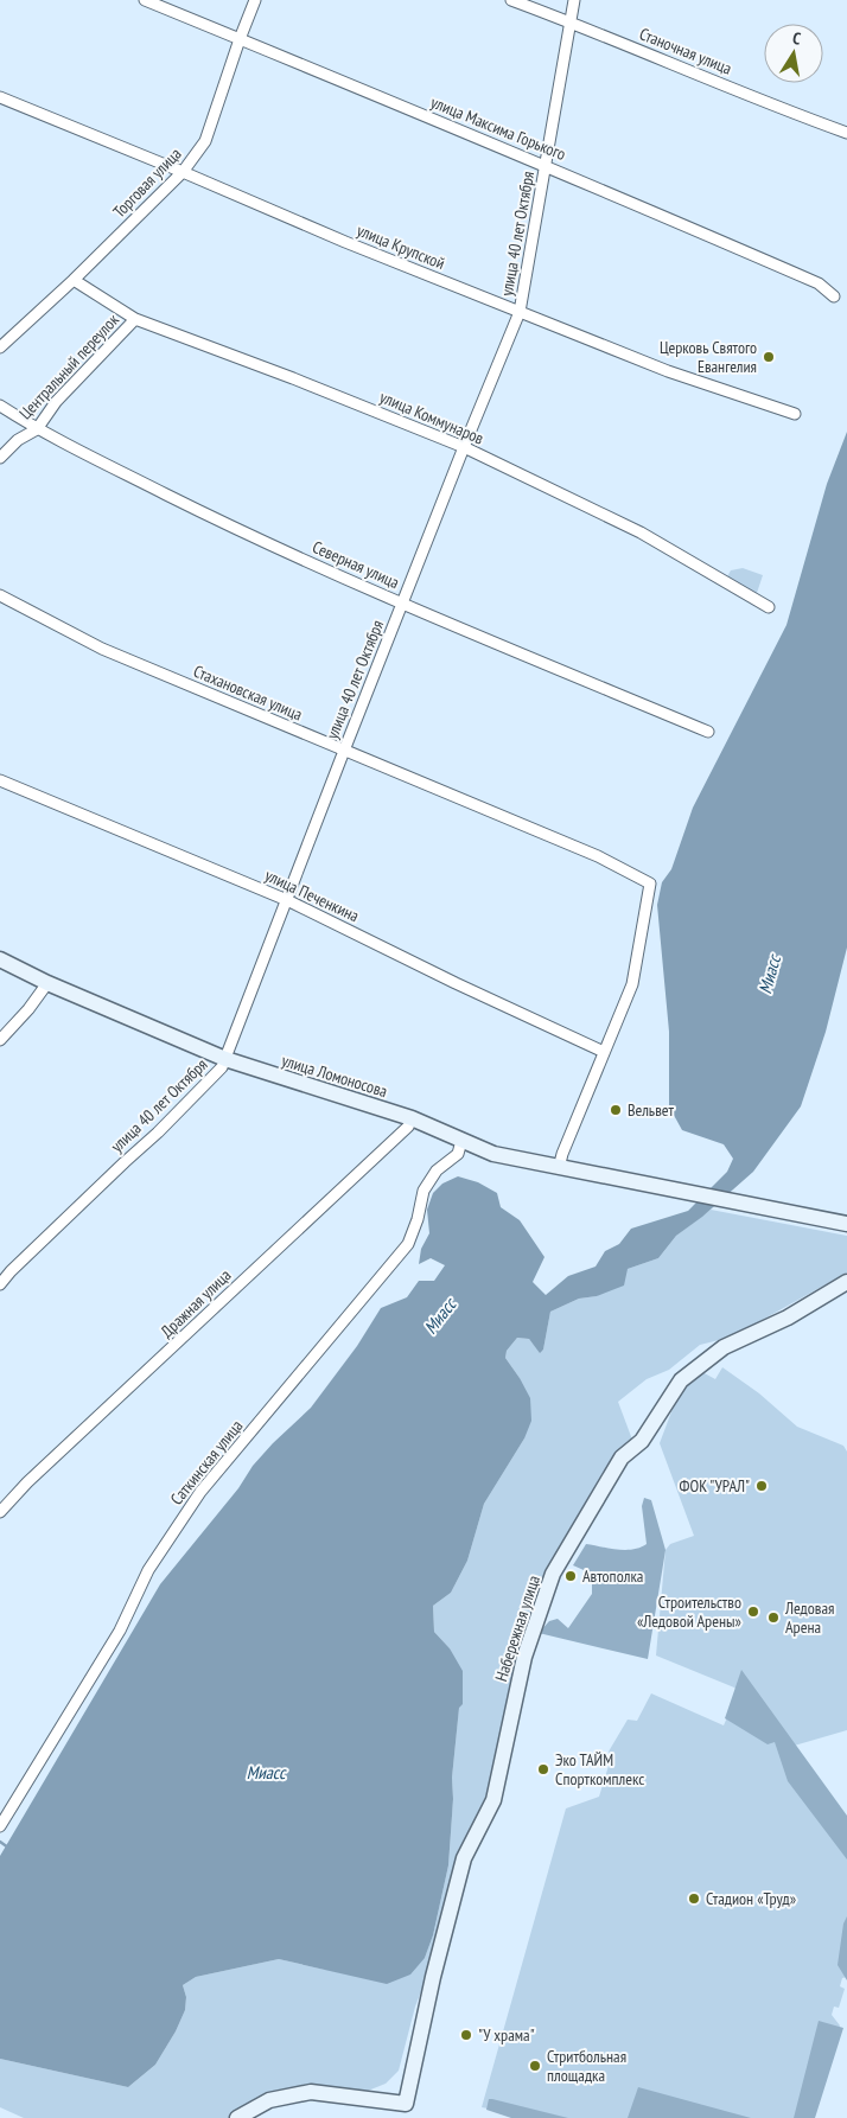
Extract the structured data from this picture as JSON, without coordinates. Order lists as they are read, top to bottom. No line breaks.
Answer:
{"streets":{"street":["Станочная улица","улица Максима Горького","Торговая улица","улица 40 лет Октября","улица Крупской","Центральный переулок","улица Коммунаров","Северная улица","Стахановская улица","улица Печенкина","улица Ломоносова","Дражная улица","Саткинская улица","Набережная улица"]},"crossings":[["Станочная улица","улица 40 лет Октября"],["улица Максима Горького","Торговая улица"],["улица Максима Горького","улица 40 лет Октября"],["Торговая улица","улица Крупской"],["Торговая улица","улица Коммунаров"],["улица 40 лет Октября","улица Крупской"],["улица 40 лет Октября","улица Коммунаров"],["улица 40 лет Октября","Северная улица"],["улица 40 лет Октября","Стахановская улица"],["улица 40 лет Октября","улица Печенкина"],["улица 40 лет Октября","улица Ломоносова"],["Центральный переулок","улица Коммунаров"],["Центральный переулок","Северная улица"],["Стахановская улица","улица Печенкина"],["улица Ломоносова","Дражная улица"],["улица Ломоносова","Саткинская улица"]],"water":["Миасс"],"places":["Церковь Святого Евангелия","Вельвет","ФОК \"УРАЛ\"","Автополка","Строительство «Ледовой Арены»","Ледовая Арена","Эко ТАЙМ Спорткомплекс","Стадион «Труд»","\"У храма\"","Стритбольная площадка"],"north":"top"}
